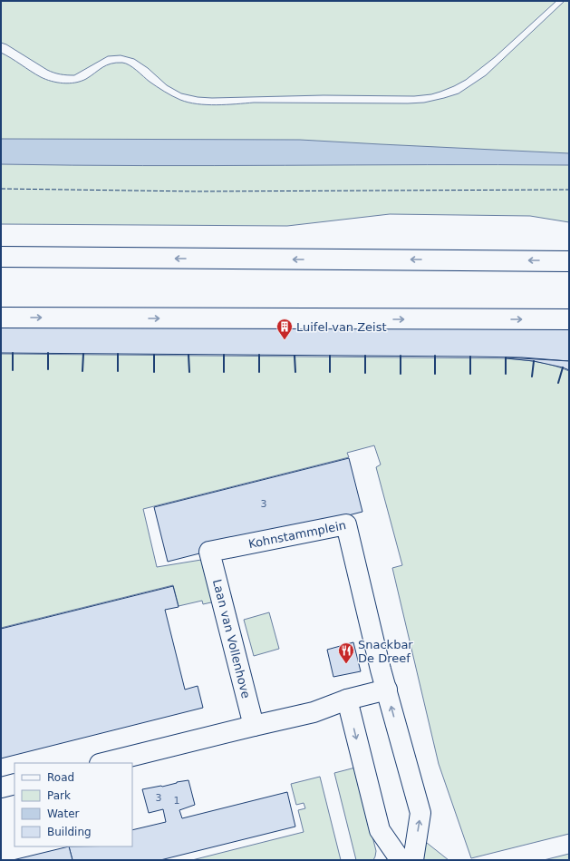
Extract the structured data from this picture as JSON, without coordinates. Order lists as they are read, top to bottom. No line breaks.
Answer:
{"streets":{"main road":["Kohnstammplein","Laan van Vollenhove"]},"crossings":[["Kohnstammplein","Laan van Vollenhove"]],"places":{"building":["Luifel van Zeist"],"restaurant":["Snackbar De Dreef"]},"house_numbers":["3","3","1"],"legend":["Road","Park","Water","Building"]}
